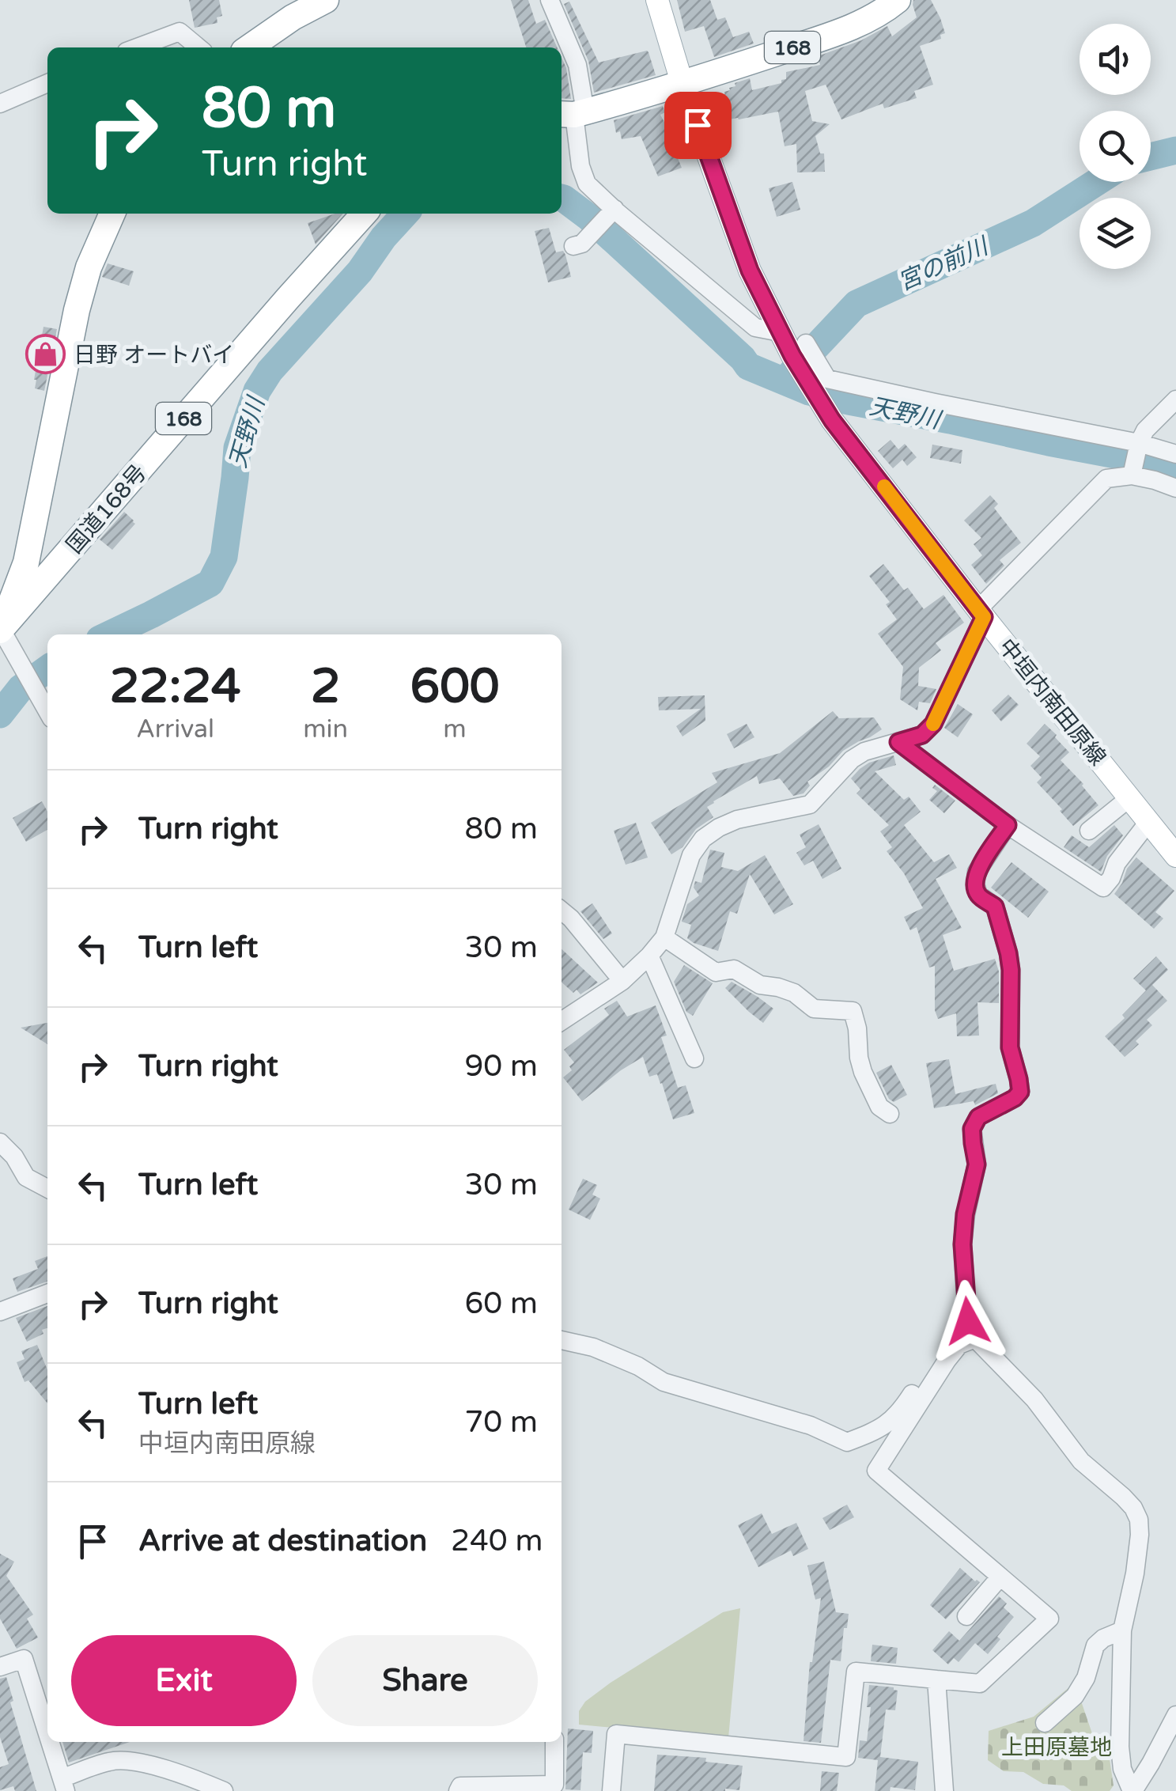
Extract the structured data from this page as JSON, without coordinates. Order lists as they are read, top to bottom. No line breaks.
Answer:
{"streets":{"highway":["168","国道168号"],"main road":["中垣内南田原線"]},"crossings":[["168","中垣内南田原線"]],"water":["宮の前川","天野川"],"parks":["上田原墓地"],"places":{"shop":["日野 オートバイ"]},"page":{"turn":["80 m","Turn right"],"eta":["22:24","Arrival","2","min","600","m"],"list":[{"name":"Turn right","value":"80 m"},{"name":"Turn left","value":"30 m"},{"name":"Turn right","value":"90 m"},{"name":"Turn left","value":"30 m"},{"name":"Turn right","value":"60 m"},{"name":"Turn left","note":"中垣内南田原線","value":"70 m"},{"name":"Arrive at destination","value":"240 m"}],"buttons":["Exit","Share"]}}
